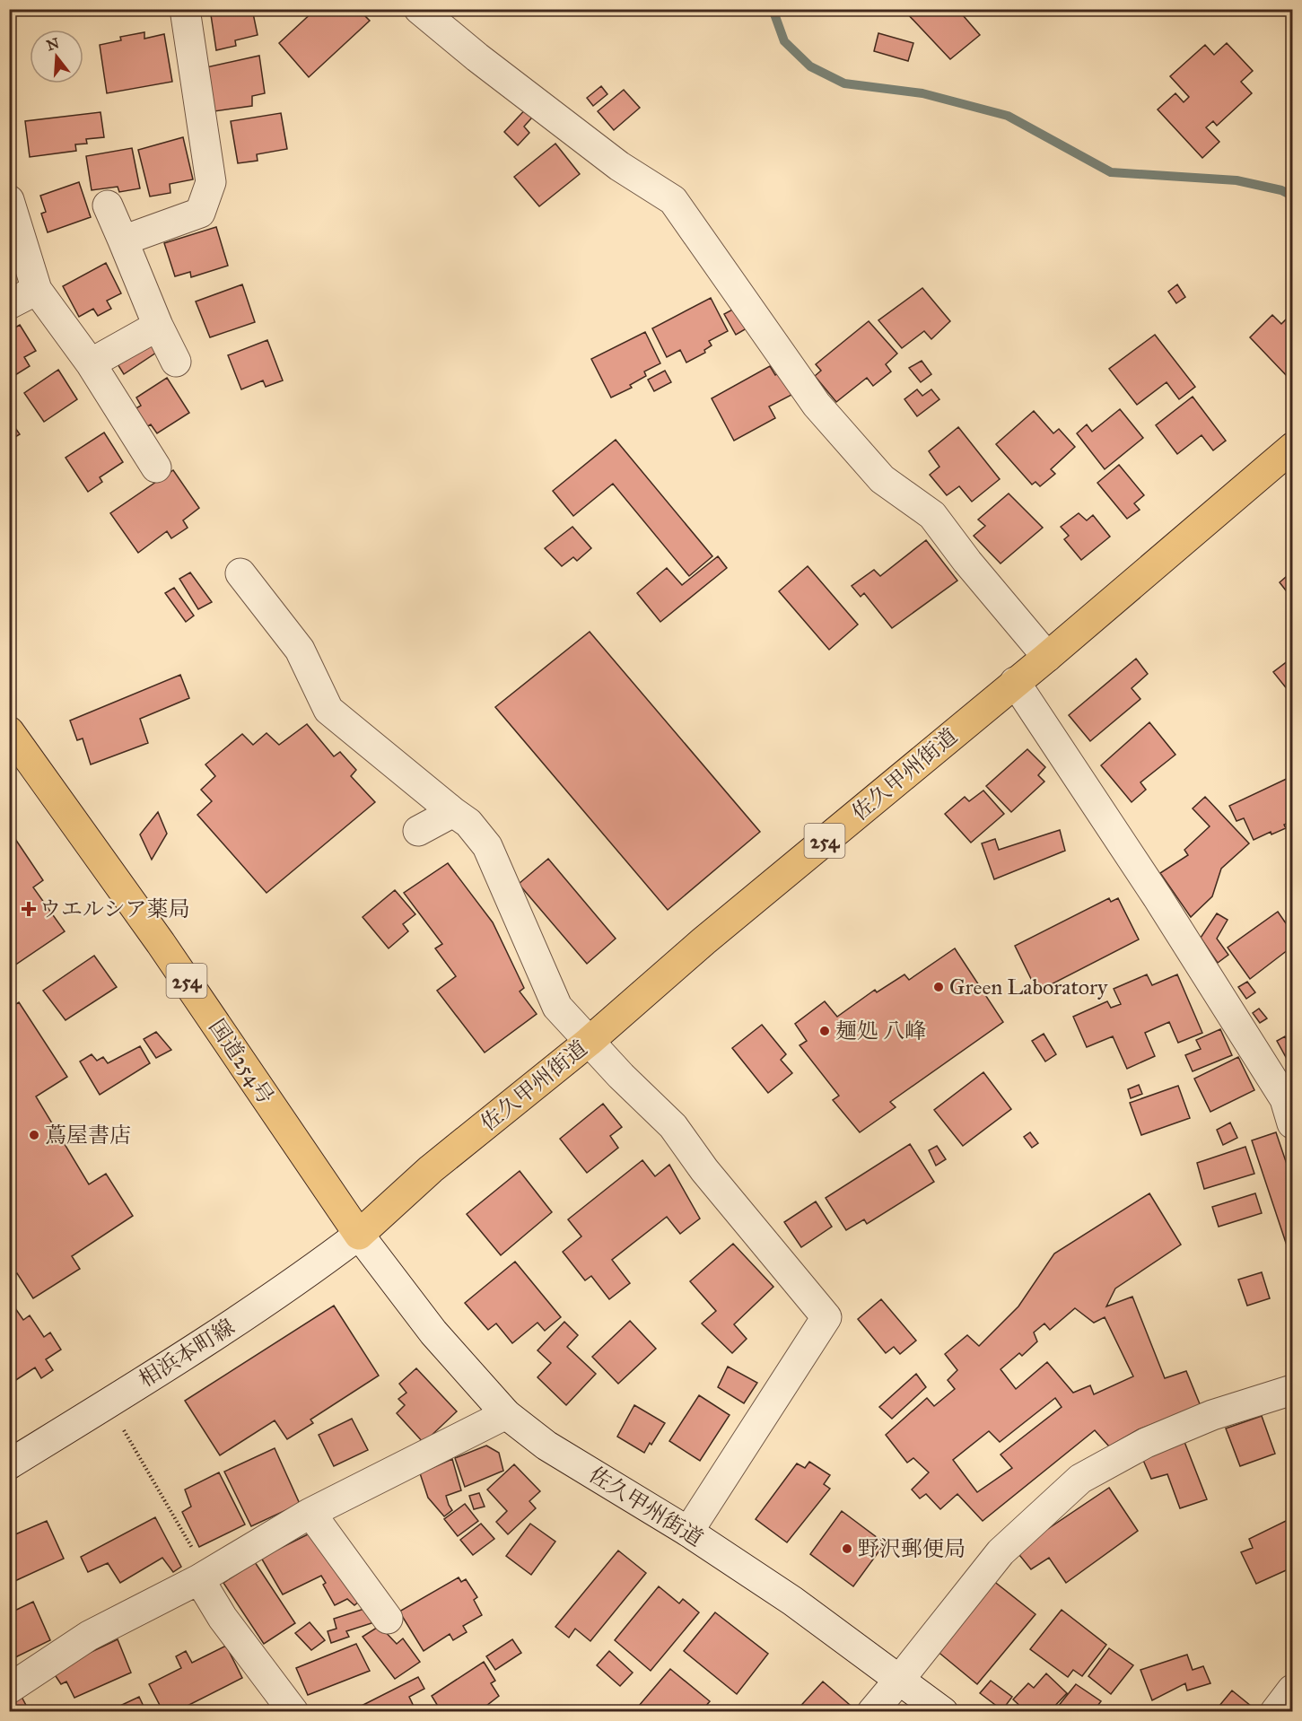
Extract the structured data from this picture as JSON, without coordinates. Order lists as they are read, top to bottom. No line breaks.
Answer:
{"streets":{"highway":["佐久甲州街道","254","国道254号"],"street":["相浜本町線"]},"crossings":[["佐久甲州街道","国道254号"],["佐久甲州街道","相浜本町線"],["国道254号","相浜本町線"]],"places":{"health":["ウエルシア薬局"],"other":["Green Laboratory","麺処 八峰","蔦屋書店","野沢郵便局"]},"north":"top"}
